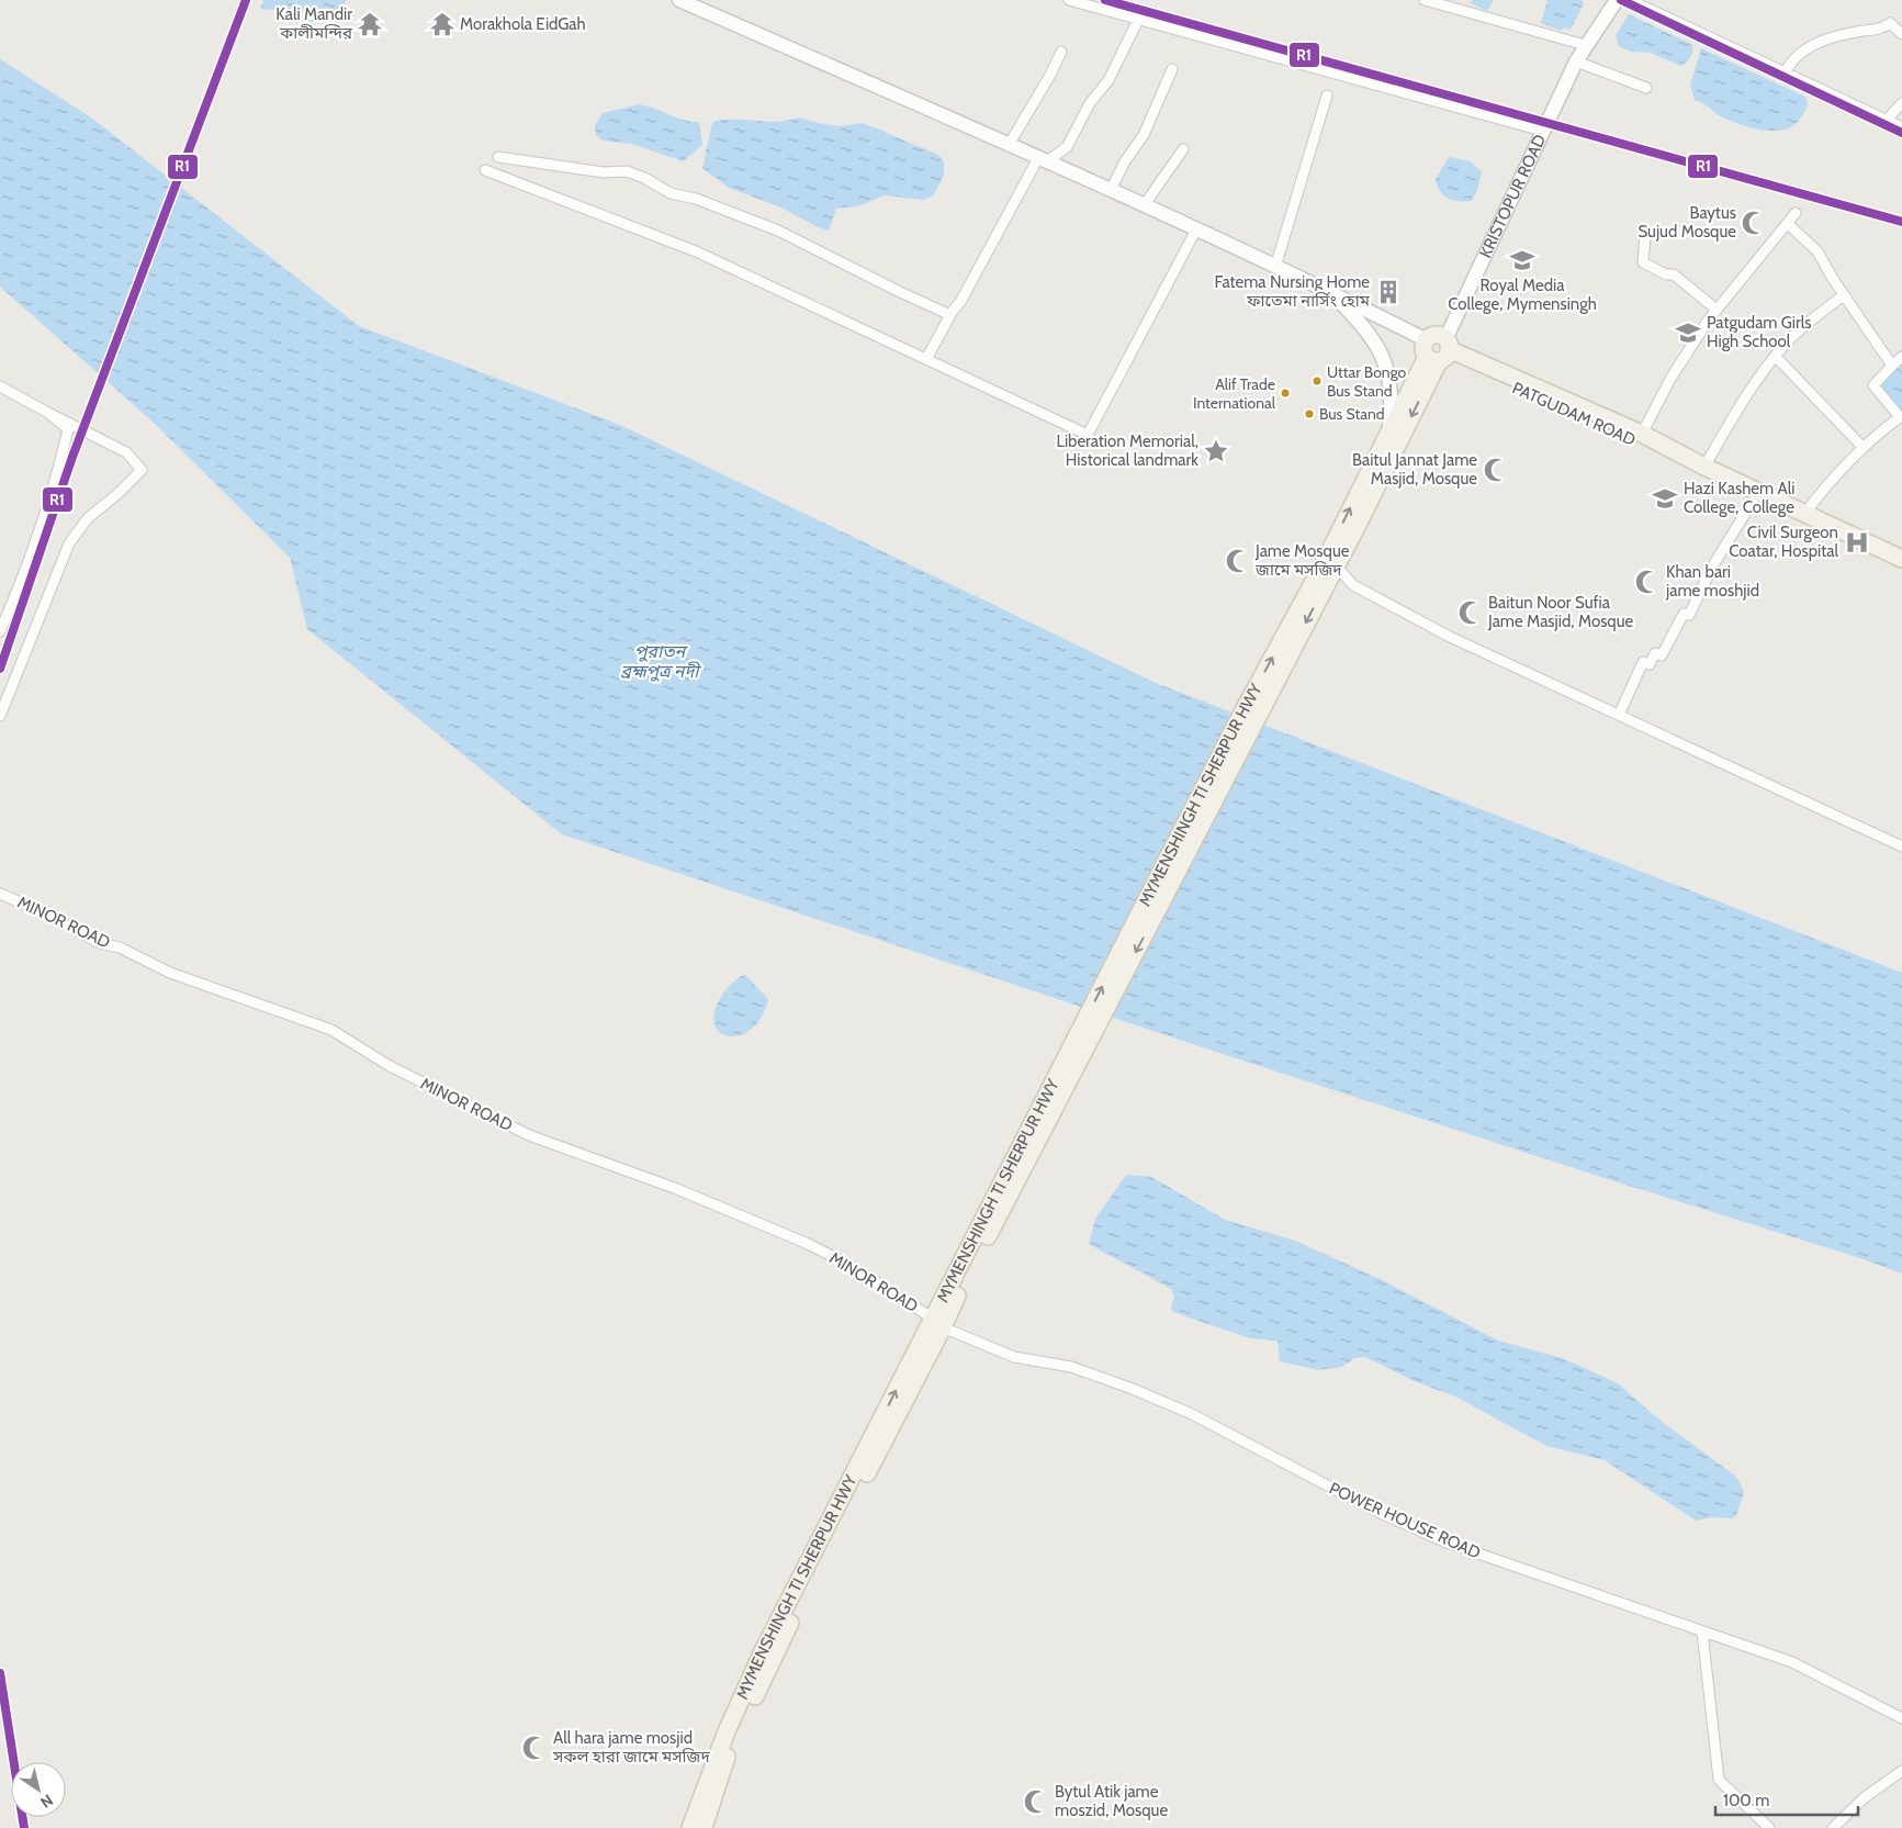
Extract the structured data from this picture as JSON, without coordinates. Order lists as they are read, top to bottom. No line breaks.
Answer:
{"streets":{"main road":["KRISTOPUR ROAD","PATGUDAM ROAD","MYMENSHINGH TI SHERPUR HWY"],"street":["MINOR ROAD","POWER HOUSE ROAD"]},"crossings":[["KRISTOPUR ROAD","PATGUDAM ROAD"],["KRISTOPUR ROAD","MYMENSHINGH TI SHERPUR HWY"],["MYMENSHINGH TI SHERPUR HWY","MINOR ROAD"],["MYMENSHINGH TI SHERPUR HWY","POWER HOUSE ROAD"],["MINOR ROAD","POWER HOUSE ROAD"]],"water":["পুরাতন ব্রহ্মপুত্র নদী"],"places":{"temple":["Kali Mandir কালীমন্দির","Morakhola EidGah"],"mosque":["Baytus Sujud Mosque","Baitul Jannat Jame Masjid, Mosque","Jame Mosque জামে মসজিদ","Khan bari jame moshjid","Baitun Noor Sufia Jame Masjid, Mosque","All hara jame mosjid সকল হারা জামে মসজিদ","Bytul Atik jame moszid, Mosque"],"school or university":["Royal Media College, Mymensingh","Patgudam Girls High School","Hazi Kashem Ali College, College"],"building":["Fatema Nursing Home ফাতেমা নার্সিং হোম"],"other":["Uttar Bongo Bus Stand","Alif Trade International","Bus Stand"],"place":["Liberation Memorial, Historical landmark"],"hospital":["Civil Surgeon Coatar, Hospital"]},"lines":["transit line R1"],"scale_bar":"100 m","north":"bottom right"}
